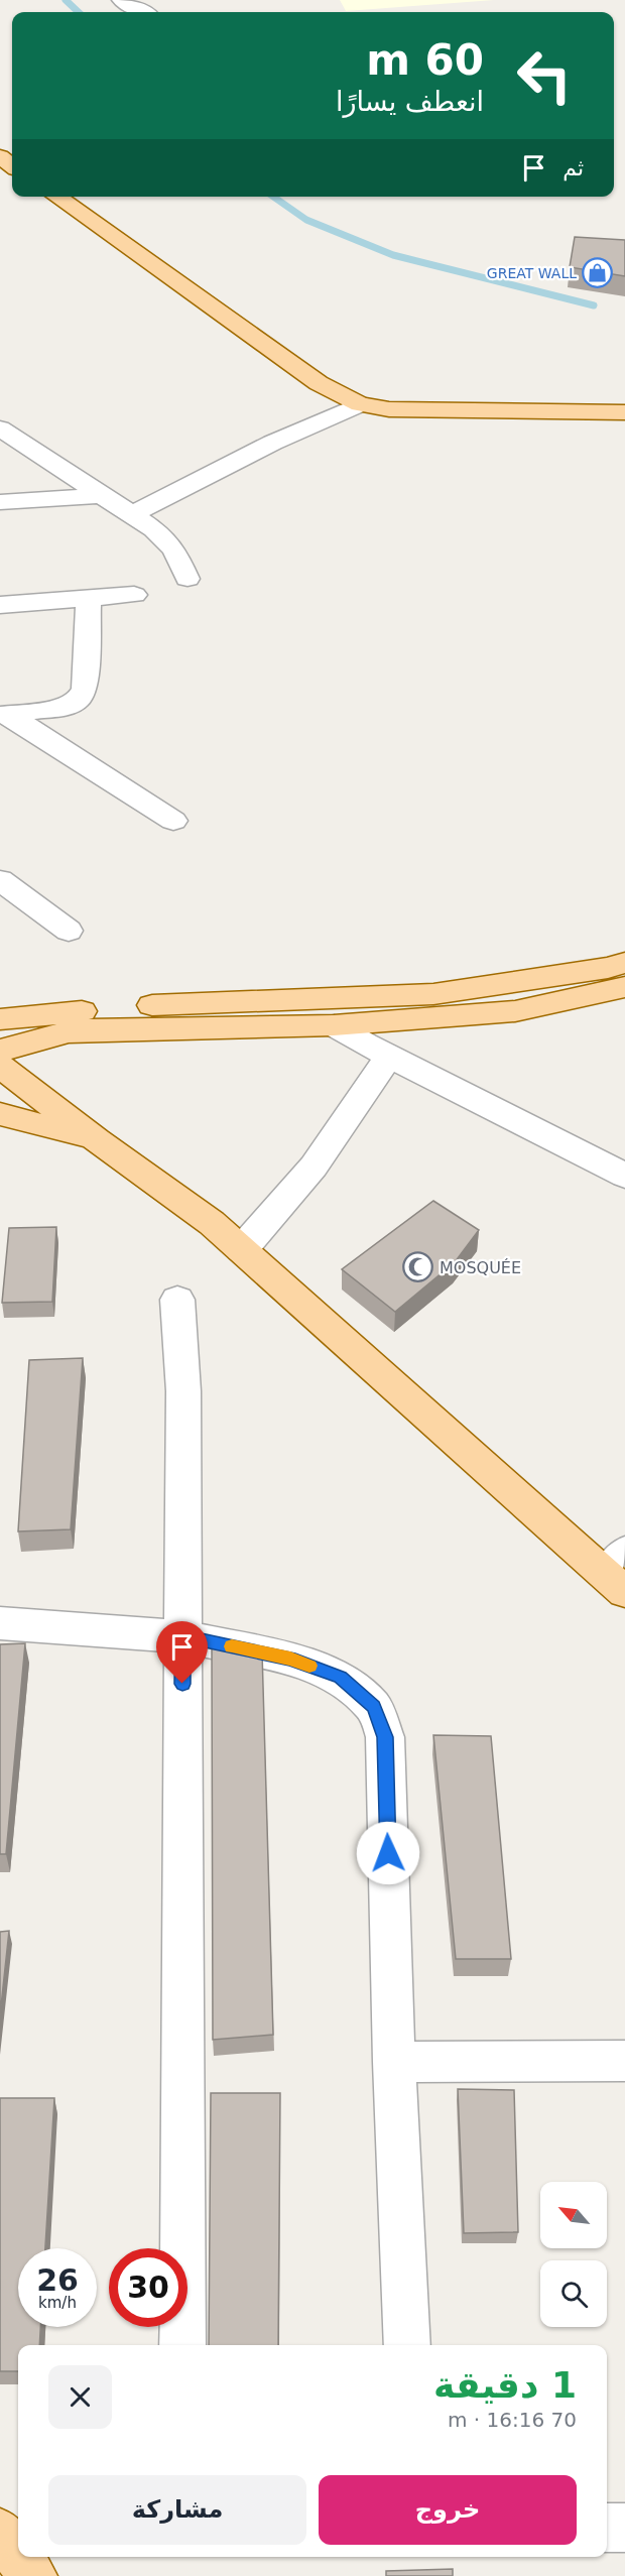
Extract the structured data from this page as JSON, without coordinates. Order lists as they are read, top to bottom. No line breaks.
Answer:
{"places":{"shop":["GREAT WALL"],"mosque":["MOSQUÉE"]},"north":"top left","page":{"turn":["60 m","انعطف يسارًا"],"then":"ثم","speed":"26 km/h","limit":"30","heading":["1 دقيقة","70 m · 16:16"],"buttons":["خروج","مشاركة"]}}
